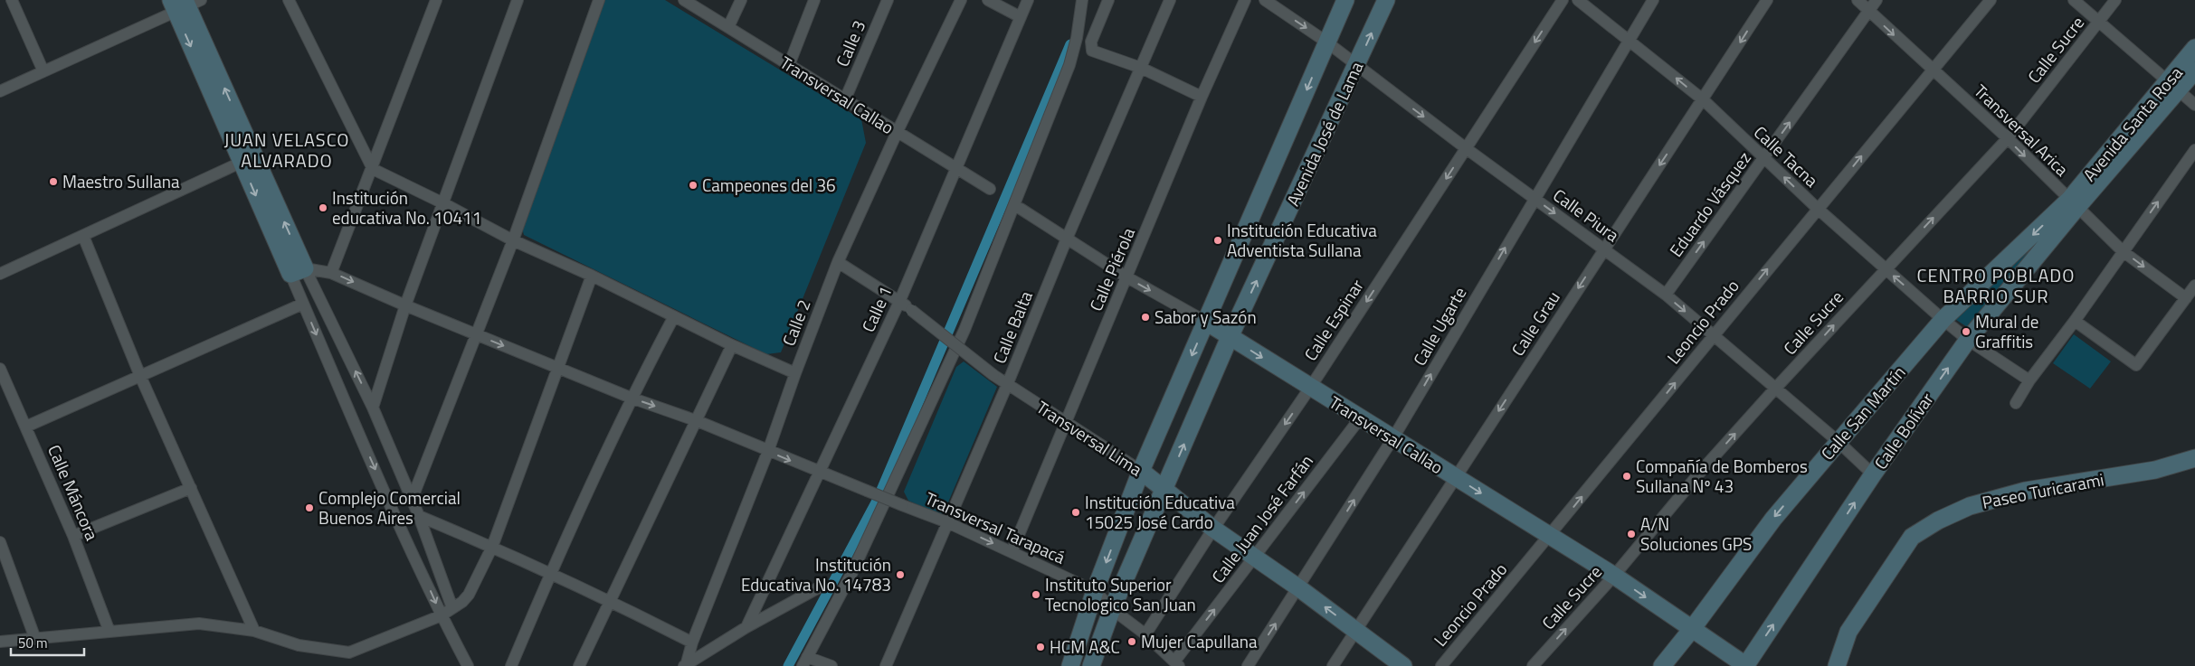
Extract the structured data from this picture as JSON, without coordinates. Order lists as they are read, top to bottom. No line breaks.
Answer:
{"streets":{"street":["Calle 3","Calle Sucre","Transversal Callao","Avenida Santa Rosa","Transversal Arica","Avenida José de Lama","Calle Tacna","Eduardo Vásquez","Calle Piura","Calle Piérola","Calle 1","Calle Espinar","Leoncio Prado","Calle 2","Calle Grau","Calle Ugarte","Calle Balta","Calle San Martín","Calle Bolívar","Transversal Lima","Paseo Turicarami","Calle Máncora","Calle Juan José Farfán","Transversal Tarapacá"]},"crossings":[["Calle 3","Transversal Callao"],["Calle Sucre","Transversal Callao"],["Calle Sucre","Transversal Arica"],["Calle Sucre","Calle Tacna"],["Calle Sucre","Calle Piura"],["Transversal Callao","Avenida José de Lama"],["Transversal Callao","Calle Piérola"],["Transversal Callao","Calle 1"],["Transversal Callao","Calle Espinar"],["Transversal Callao","Leoncio Prado"],["Transversal Callao","Calle 2"],["Transversal Callao","Calle Grau"],["Transversal Callao","Calle Ugarte"],["Transversal Callao","Calle Balta"],["Transversal Callao","Calle San Martín"],["Transversal Callao","Calle Bolívar"],["Transversal Callao","Calle Juan José Farfán"],["Avenida Santa Rosa","Transversal Arica"],["Avenida Santa Rosa","Calle San Martín"],["Avenida Santa Rosa","Calle Bolívar"],["Transversal Arica","Eduardo Vásquez"],["Transversal Arica","Leoncio Prado"],["Transversal Arica","Calle San Martín"],["Transversal Arica","Calle Bolívar"],["Avenida José de Lama","Calle Piura"],["Avenida José de Lama","Transversal Lima"],["Avenida José de Lama","Transversal Tarapacá"],["Calle Tacna","Eduardo Vásquez"],["Calle Tacna","Leoncio Prado"],["Calle Tacna","Calle Grau"],["Calle Tacna","Calle Ugarte"],["Calle Tacna","Calle San Martín"],["Calle Tacna","Calle Bolívar"],["Eduardo Vásquez","Calle Piura"],["Calle Piura","Calle Espinar"],["Calle Piura","Leoncio Prado"],["Calle Piura","Calle Grau"],["Calle Piura","Calle Ugarte"],["Calle Piura","Calle San Martín"],["Calle Piura","Calle Bolívar"],["Calle Piérola","Transversal Lima"],["Calle Piérola","Transversal Tarapacá"],["Calle 1","Transversal Lima"],["Calle 1","Transversal Tarapacá"],["Calle Espinar","Transversal Lima"],["Calle Espinar","Transversal Tarapacá"],["Calle 2","Transversal Lima"],["Calle 2","Transversal Tarapacá"],["Calle Grau","Transversal Lima"],["Calle Ugarte","Transversal Lima"],["Calle Balta","Transversal Lima"],["Calle Balta","Transversal Tarapacá"],["Calle San Martín","Calle Bolívar"],["Transversal Lima","Calle Juan José Farfán"],["Calle Juan José Farfán","Transversal Tarapacá"]],"one_way":["Calle Sucre","Transversal Arica","Calle Tacna","Eduardo Vásquez","Calle Piura","Calle Espinar","Leoncio Prado","Calle Grau","Calle Ugarte","Calle Bolívar","Calle Juan José Farfán"],"districts":["JUAN VELASCO ALVARADO","CENTRO POBLADO BARRIO SUR"],"places":["Maestro Sullana","Campeones del 36","Institución educativa No. 10411","Institución Educativa Adventista Sullana","Sabor y Sazón","Mural de Graffitis","Compañía de Bomberos Sullana Nº 43","Complejo Comercial Buenos Aires","Institución Educativa 15025 José Cardo","A/N Soluciones GPS","Institución Educativa No. 14783","Instituto Superior Tecnologico San Juan","Mujer Capullana","HCM A&C"],"scale_bar":"50 m"}
